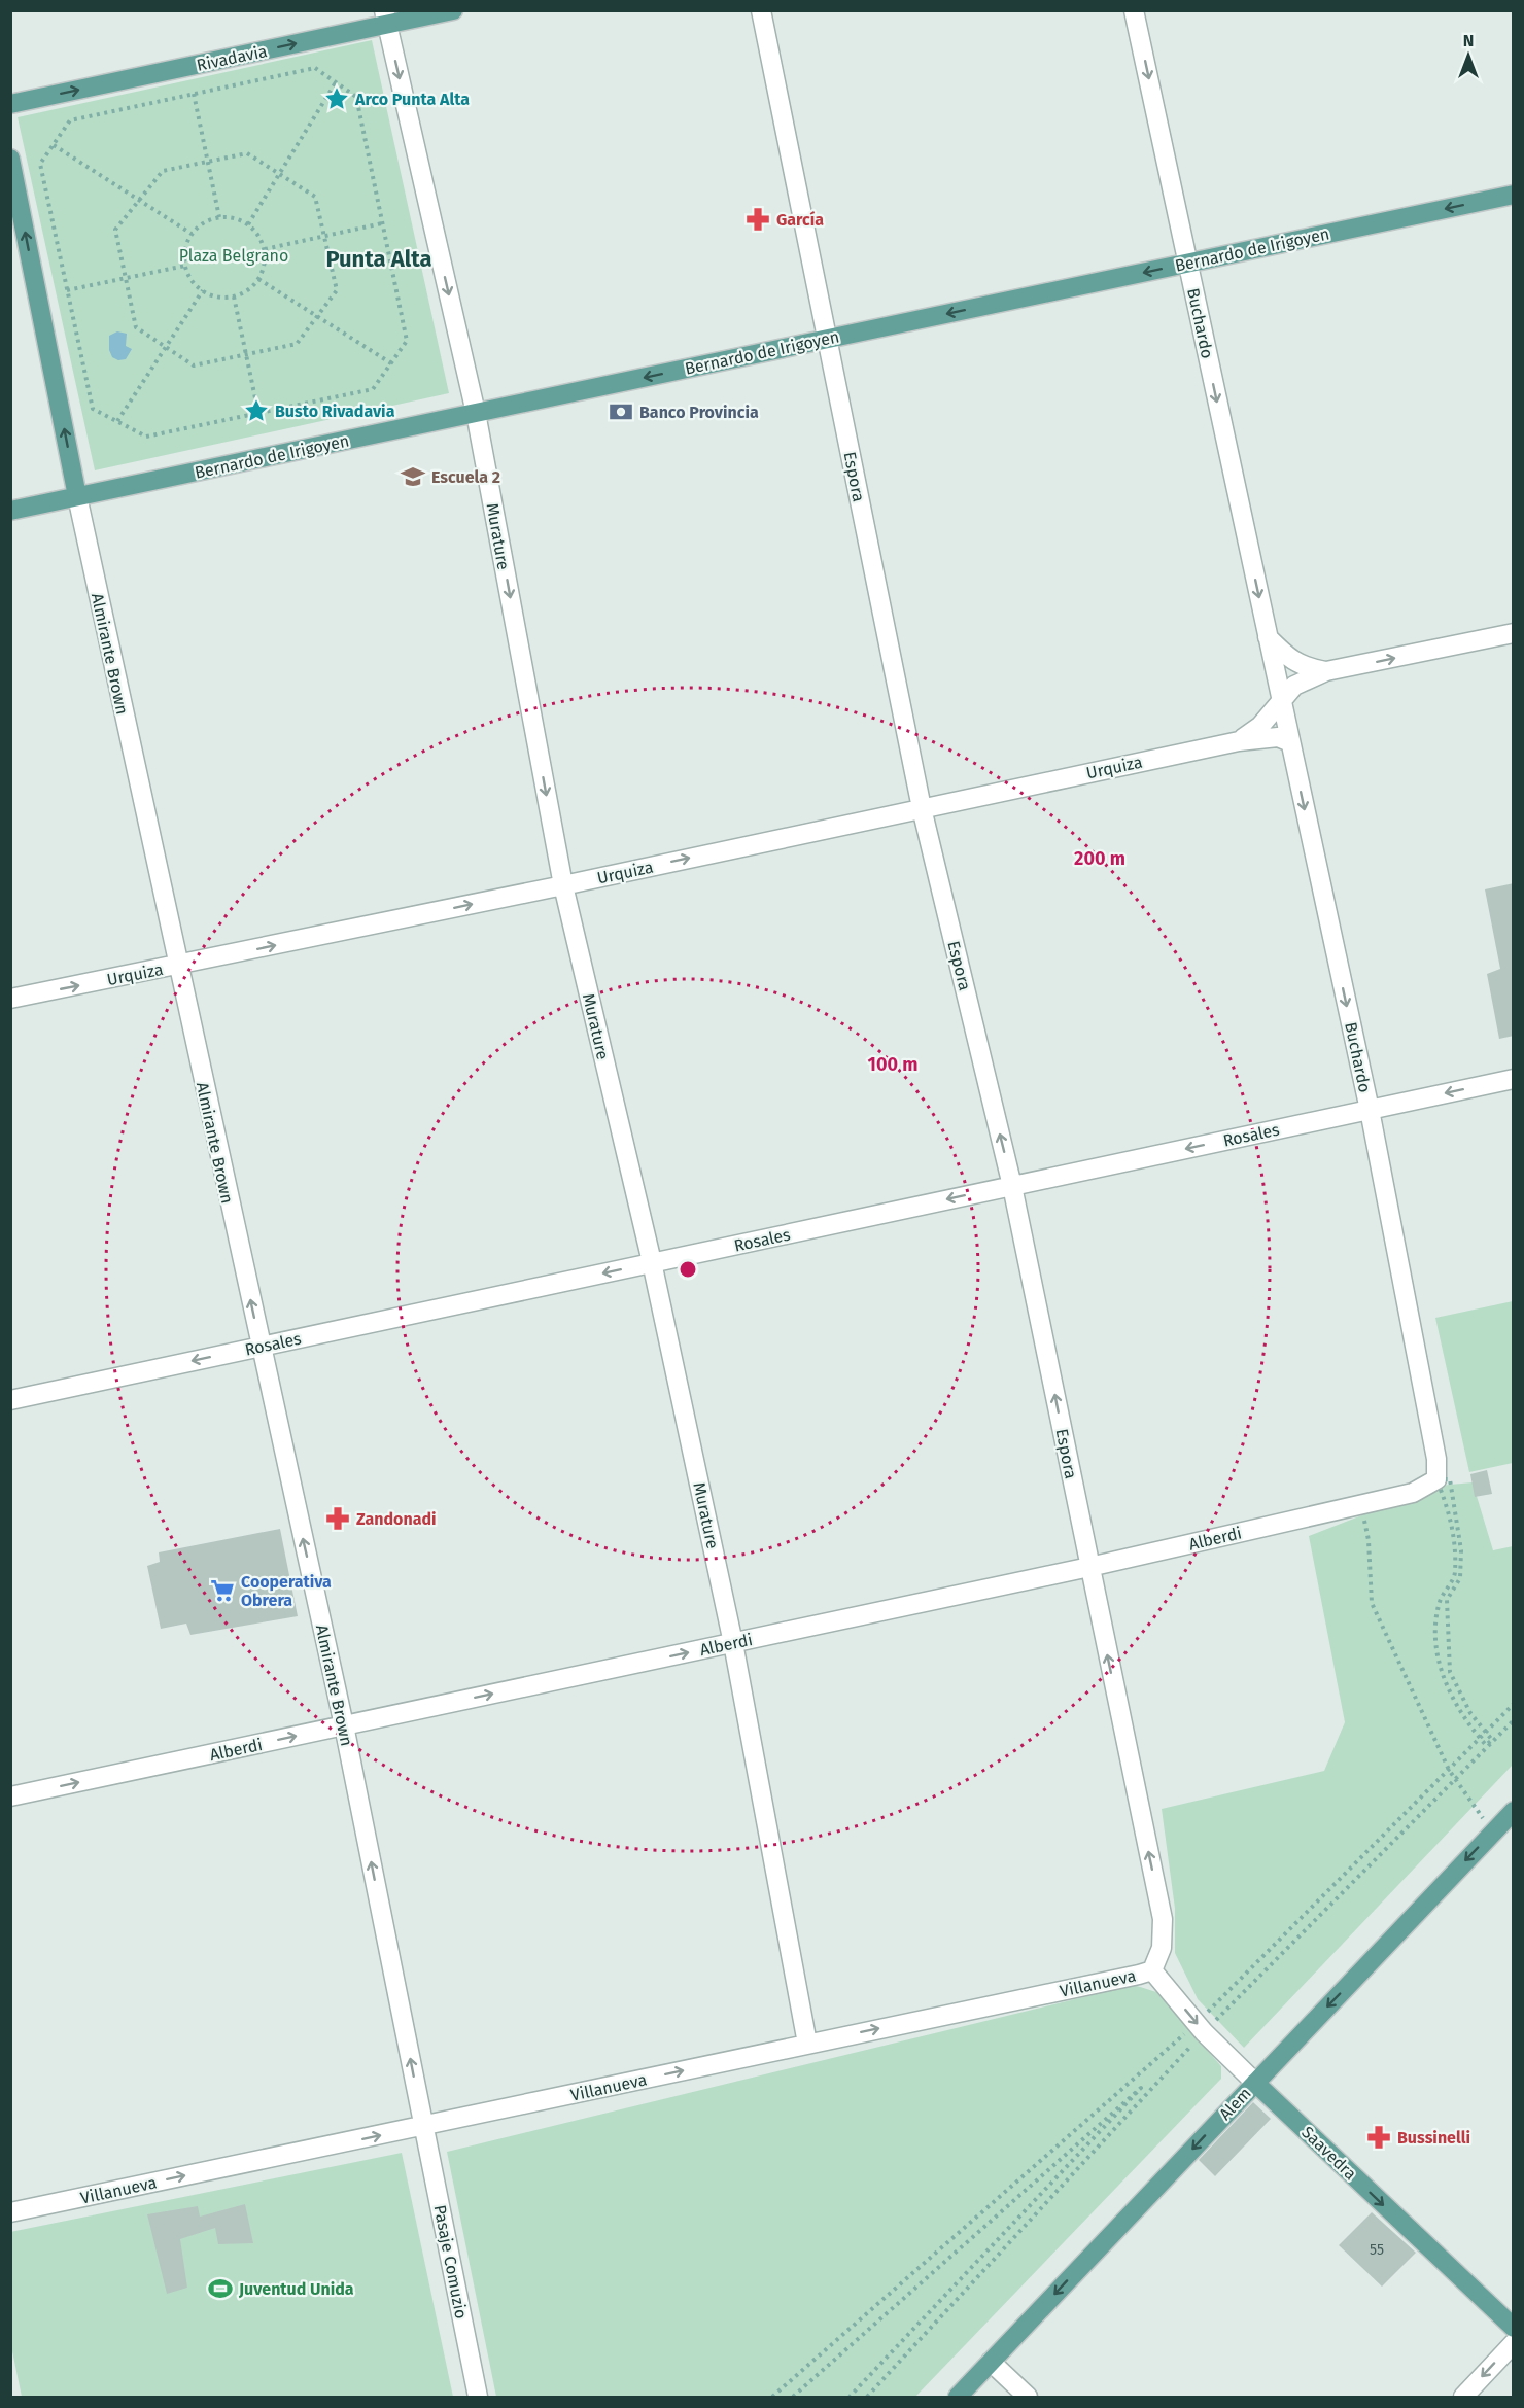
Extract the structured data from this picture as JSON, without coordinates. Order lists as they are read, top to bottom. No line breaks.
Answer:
{"streets":{"main road":["Rivadavia","Bernardo de Irigoyen","Almirante Brown","Alem","Saavedra"],"street":["Buchardo","Espora","Murature","Urquiza","Rosales","Alberdi","Villanueva","Pasaje Comuzio"]},"crossings":[["Rivadavia","Murature"],["Bernardo de Irigoyen","Buchardo"],["Bernardo de Irigoyen","Espora"],["Bernardo de Irigoyen","Murature"],["Bernardo de Irigoyen","Almirante Brown"],["Buchardo","Urquiza"],["Buchardo","Rosales"],["Buchardo","Alberdi"],["Espora","Urquiza"],["Espora","Rosales"],["Espora","Alberdi"],["Espora","Villanueva"],["Murature","Urquiza"],["Murature","Rosales"],["Murature","Alberdi"],["Murature","Villanueva"],["Almirante Brown","Urquiza"],["Almirante Brown","Rosales"],["Almirante Brown","Alberdi"],["Almirante Brown","Villanueva"],["Almirante Brown","Pasaje Comuzio"],["Villanueva","Saavedra"],["Villanueva","Pasaje Comuzio"],["Alem","Saavedra"]],"one_way":["Rivadavia","Bernardo de Irigoyen","Buchardo","Espora","Murature","Almirante Brown","Urquiza","Rosales","Alberdi","Villanueva","Alem","Saavedra"],"districts":["Punta Alta"],"parks":["Plaza Belgrano"],"places":{"place":["Arco Punta Alta","Busto Rivadavia"],"pharmacy":["García","Zandonadi","Bussinelli"],"bank":["Banco Provincia"],"school or university":["Escuela 2"],"supermarket":["Cooperativa Obrera"],"sports":["Juventud Unida"]},"house_numbers":["55"],"north":"top","rings":["200 m","100 m"]}
